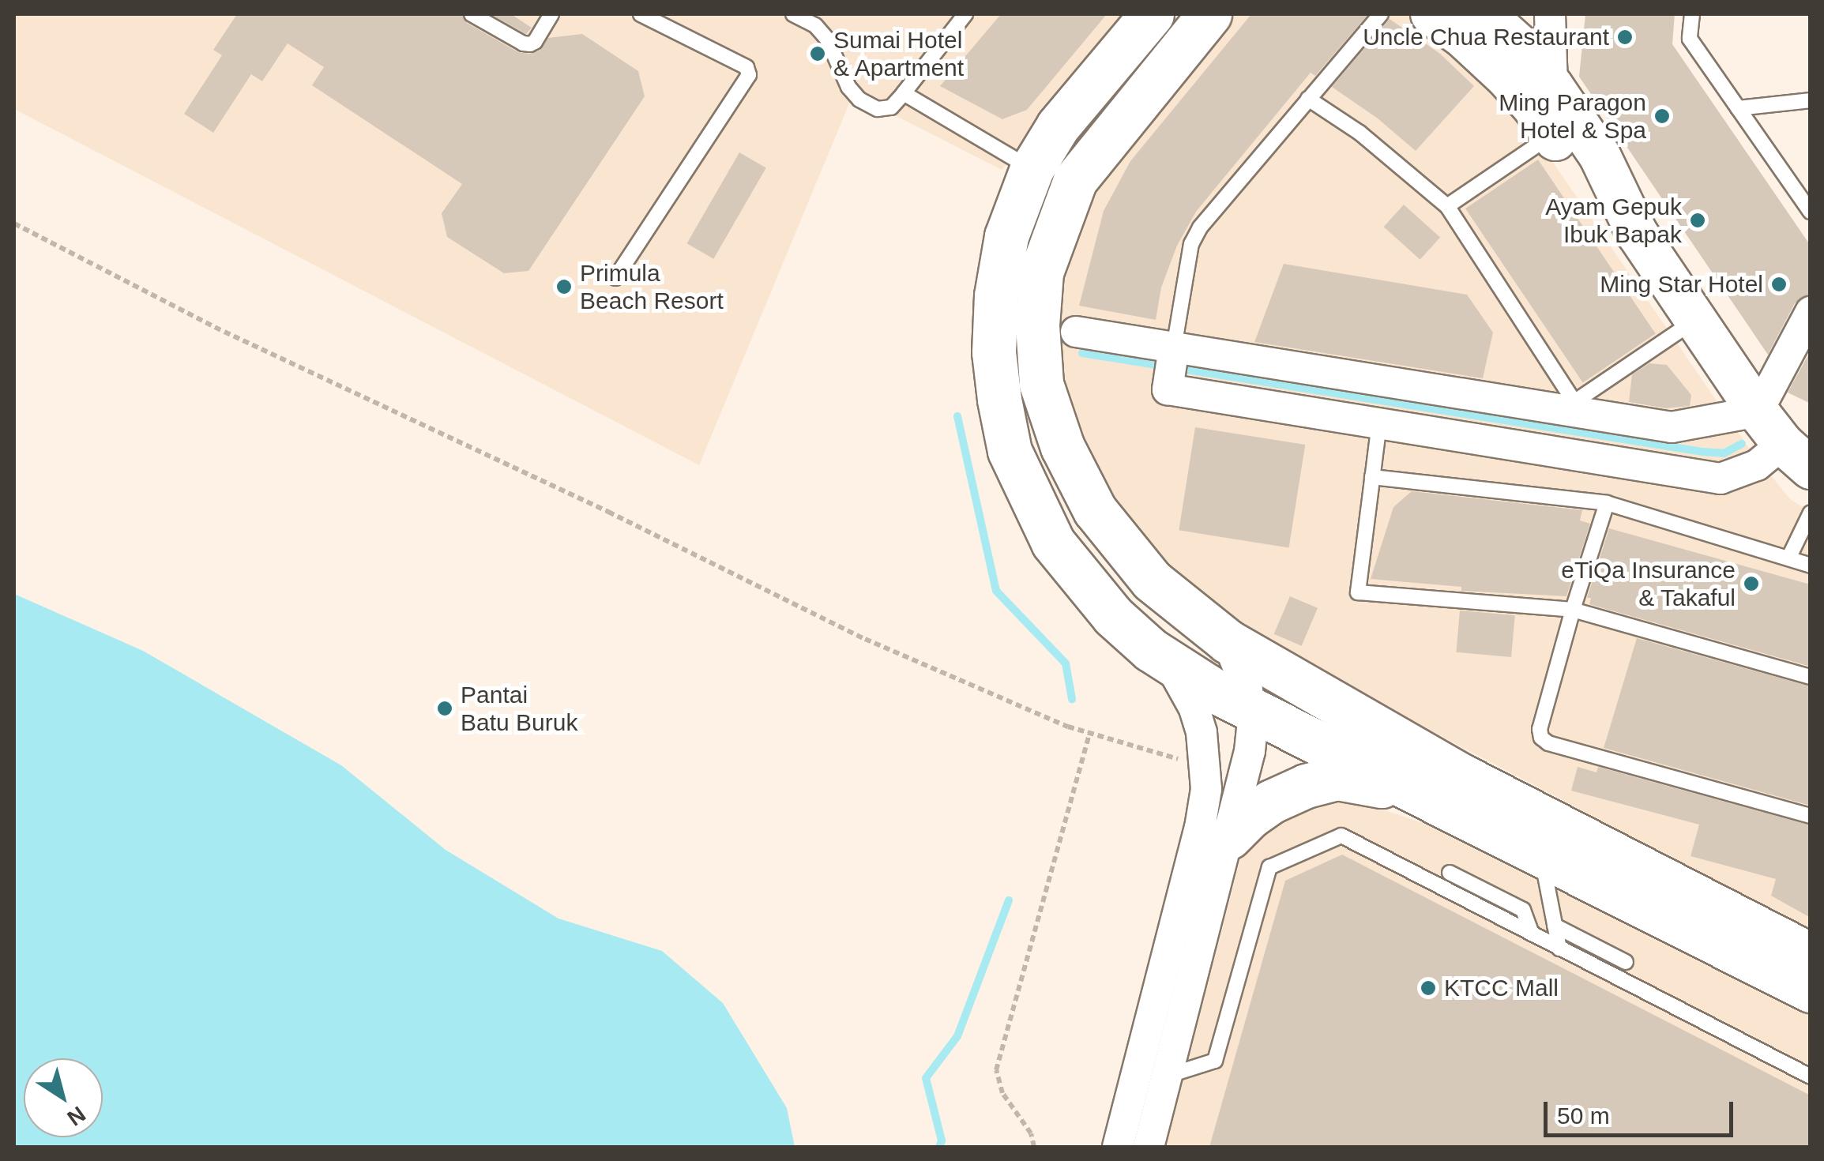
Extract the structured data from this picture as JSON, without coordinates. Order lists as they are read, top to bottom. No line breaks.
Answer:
{"places":["Uncle Chua Restaurant","Sumai Hotel & Apartment","Ming Paragon Hotel & Spa","Ayam Gepuk Ibuk Bapak","Ming Star Hotel","Primula Beach Resort","eTiQa Insurance & Takaful","Pantai Batu Buruk","KTCC Mall"],"scale_bar":"50 m","north":"bottom right"}
